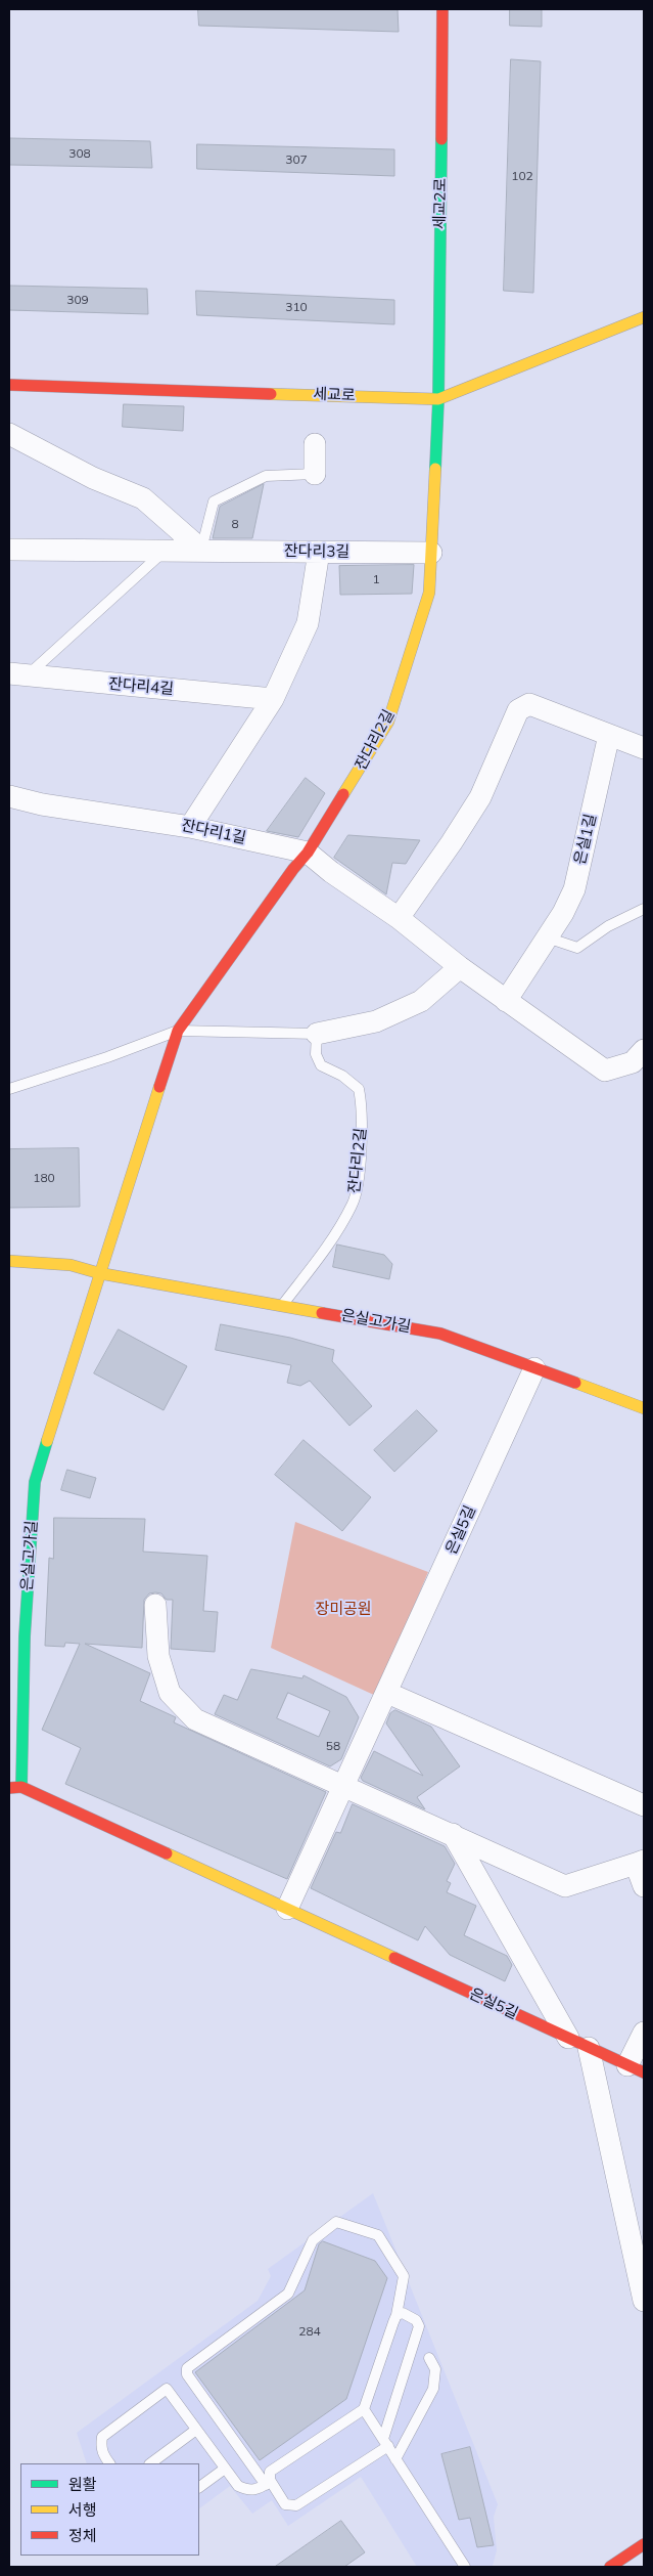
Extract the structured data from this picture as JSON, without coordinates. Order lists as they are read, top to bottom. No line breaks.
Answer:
{"streets":{"street":["세교2로","세교로","잔다리3길","잔다리4길","잔다리2길","잔다리1길","은실1길","은실고가길","은실5길"]},"crossings":[["세교2로","세교로"],["세교2로","잔다리2길"],["세교로","잔다리2길"],["잔다리3길","잔다리2길"],["잔다리2길","잔다리1길"],["잔다리2길","은실고가길"],["은실고가길","은실5길"]],"parks":["장미공원"],"house_numbers":["308","307","102","309","310","8","1","180","58","284"],"legend":["원활","서행","정체"]}
